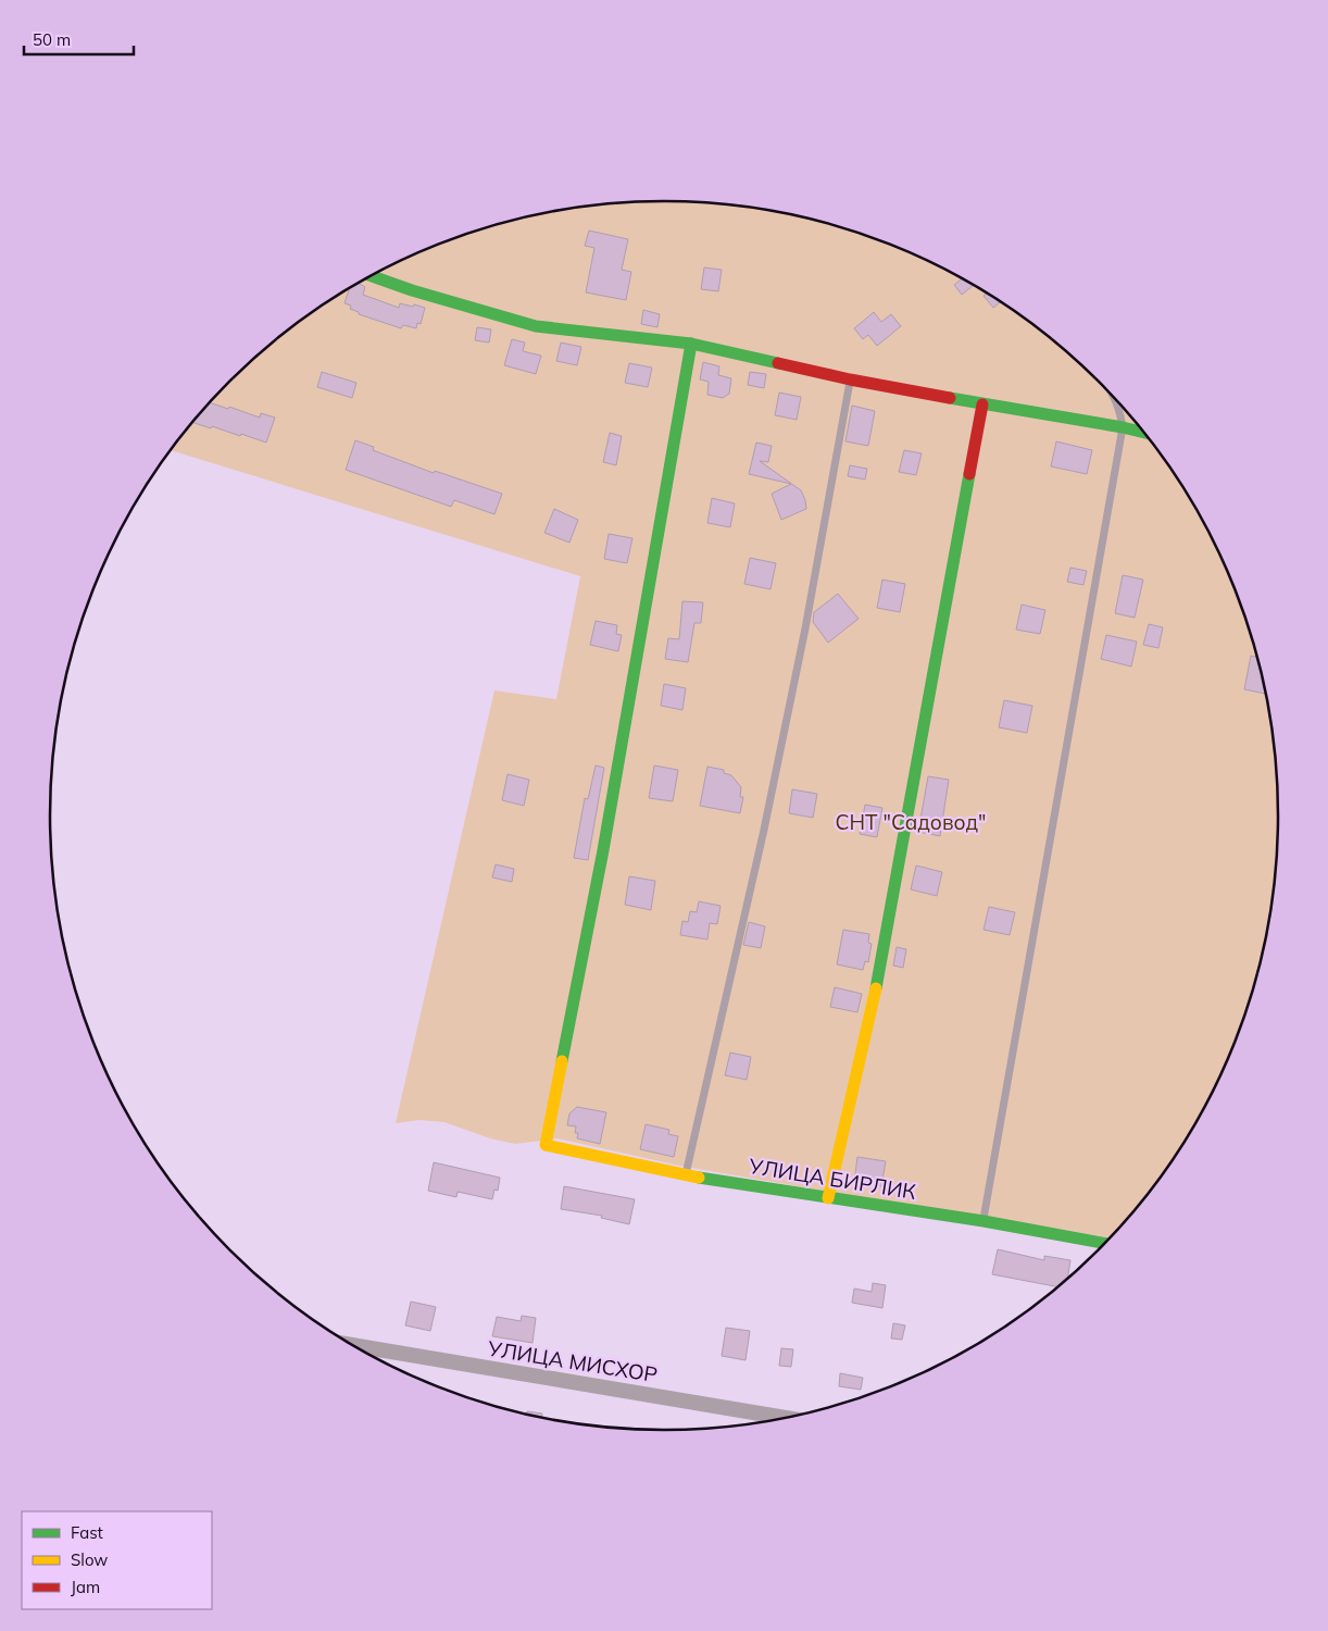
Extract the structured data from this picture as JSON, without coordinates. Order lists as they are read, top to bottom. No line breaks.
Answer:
{"streets":{"street":["УЛИЦА БИРЛИК","УЛИЦА МИСХОР"]},"parks":["СНТ \"Садовод\""],"legend":["Fast","Slow","Jam"],"scale_bar":"50 m"}
